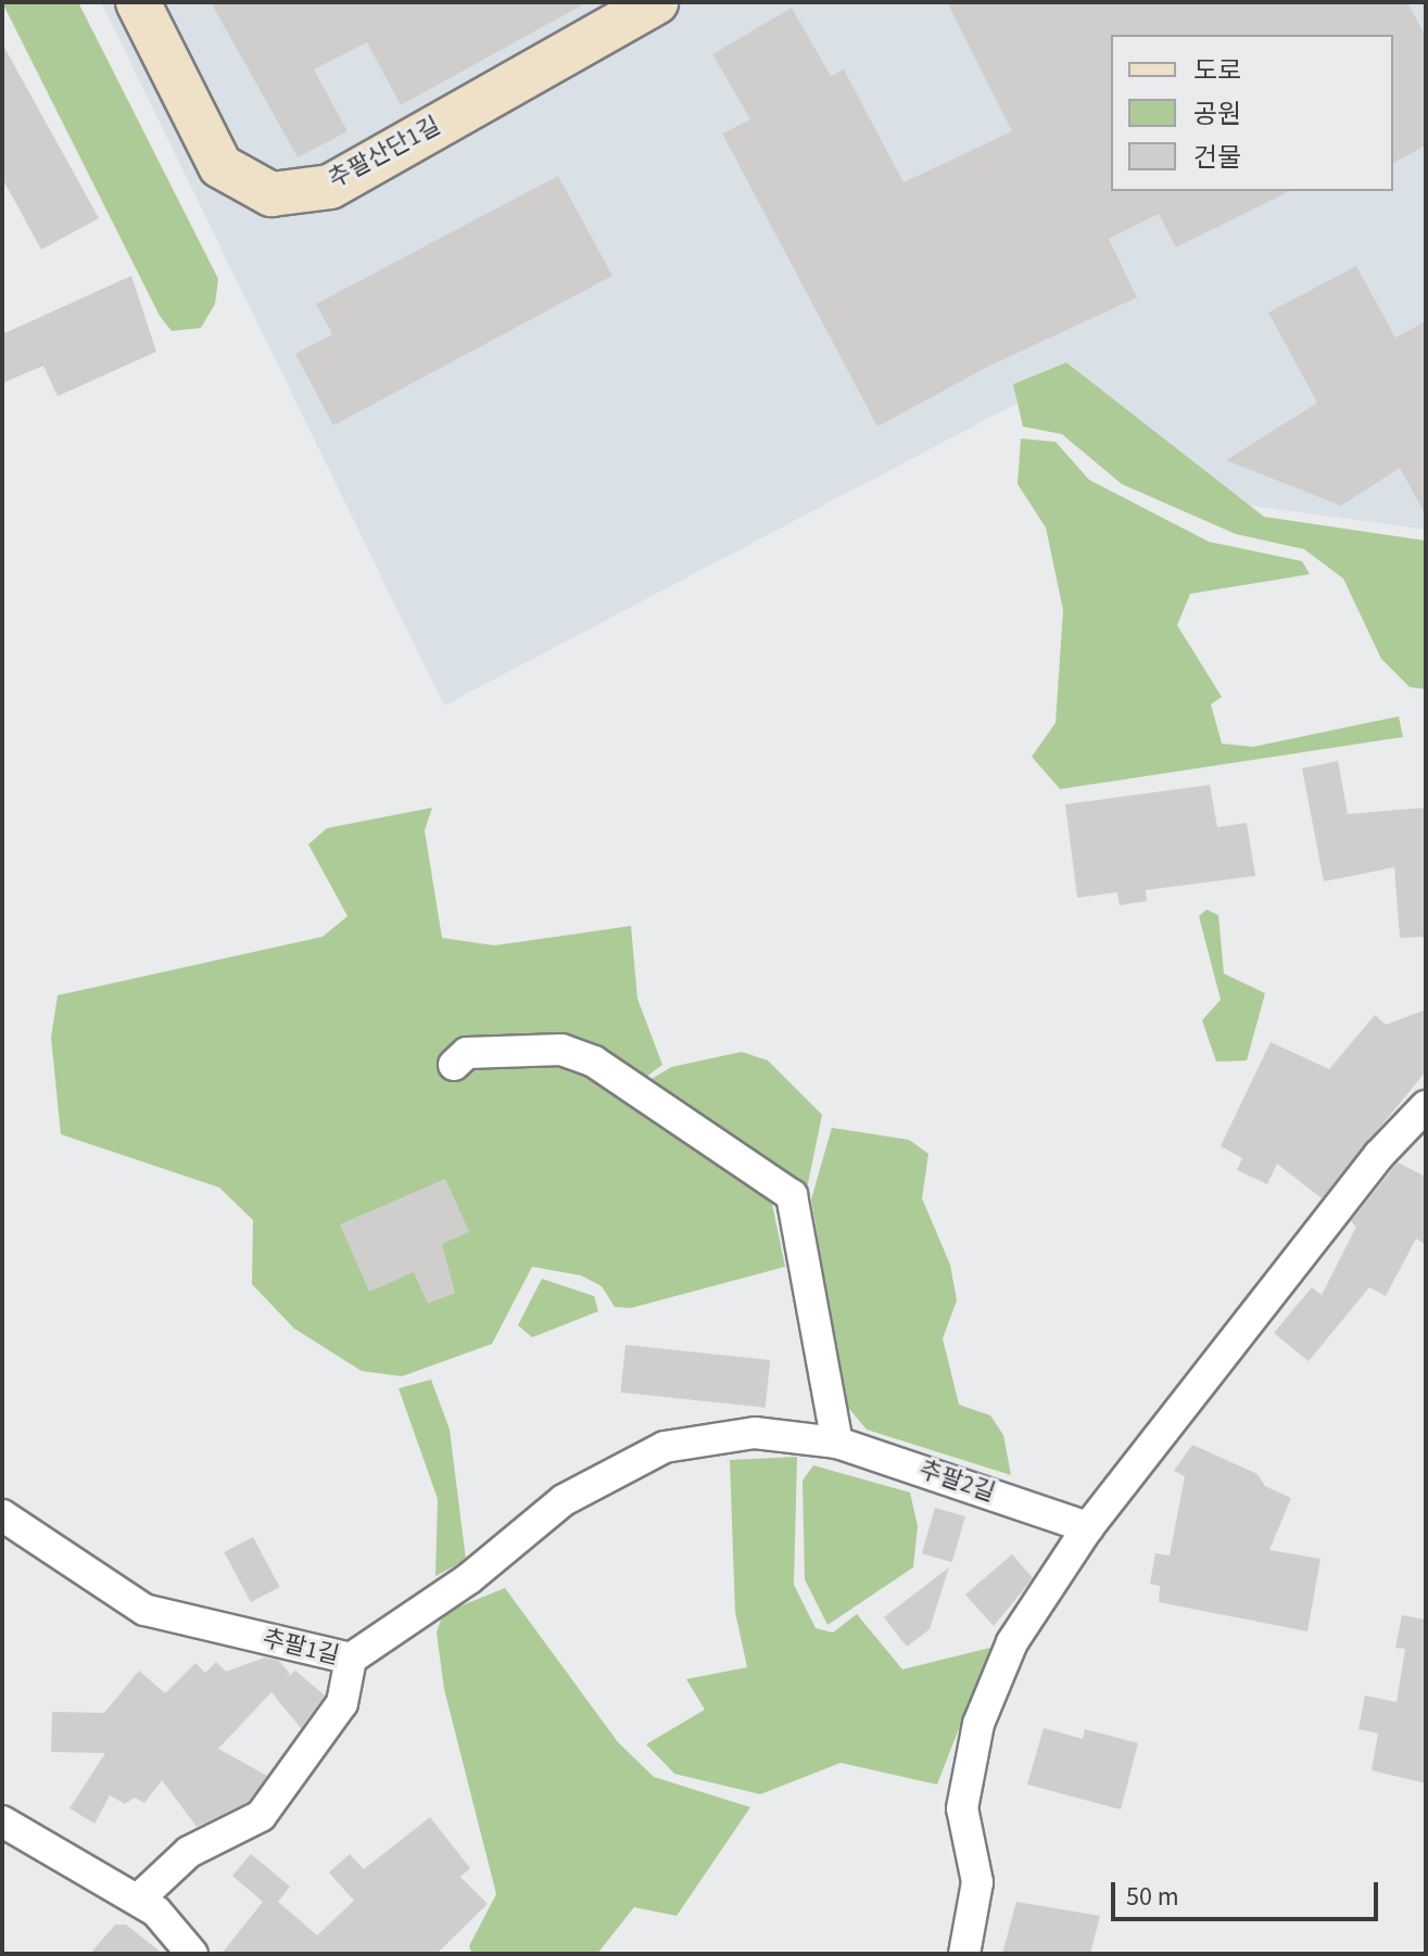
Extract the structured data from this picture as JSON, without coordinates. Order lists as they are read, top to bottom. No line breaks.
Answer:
{"streets":{"street":["추팔산단1길","추팔2길","추팔1길"]},"crossings":[["추팔2길","추팔1길"]],"legend":["도로","공원","건물"],"scale_bar":"50 m"}
